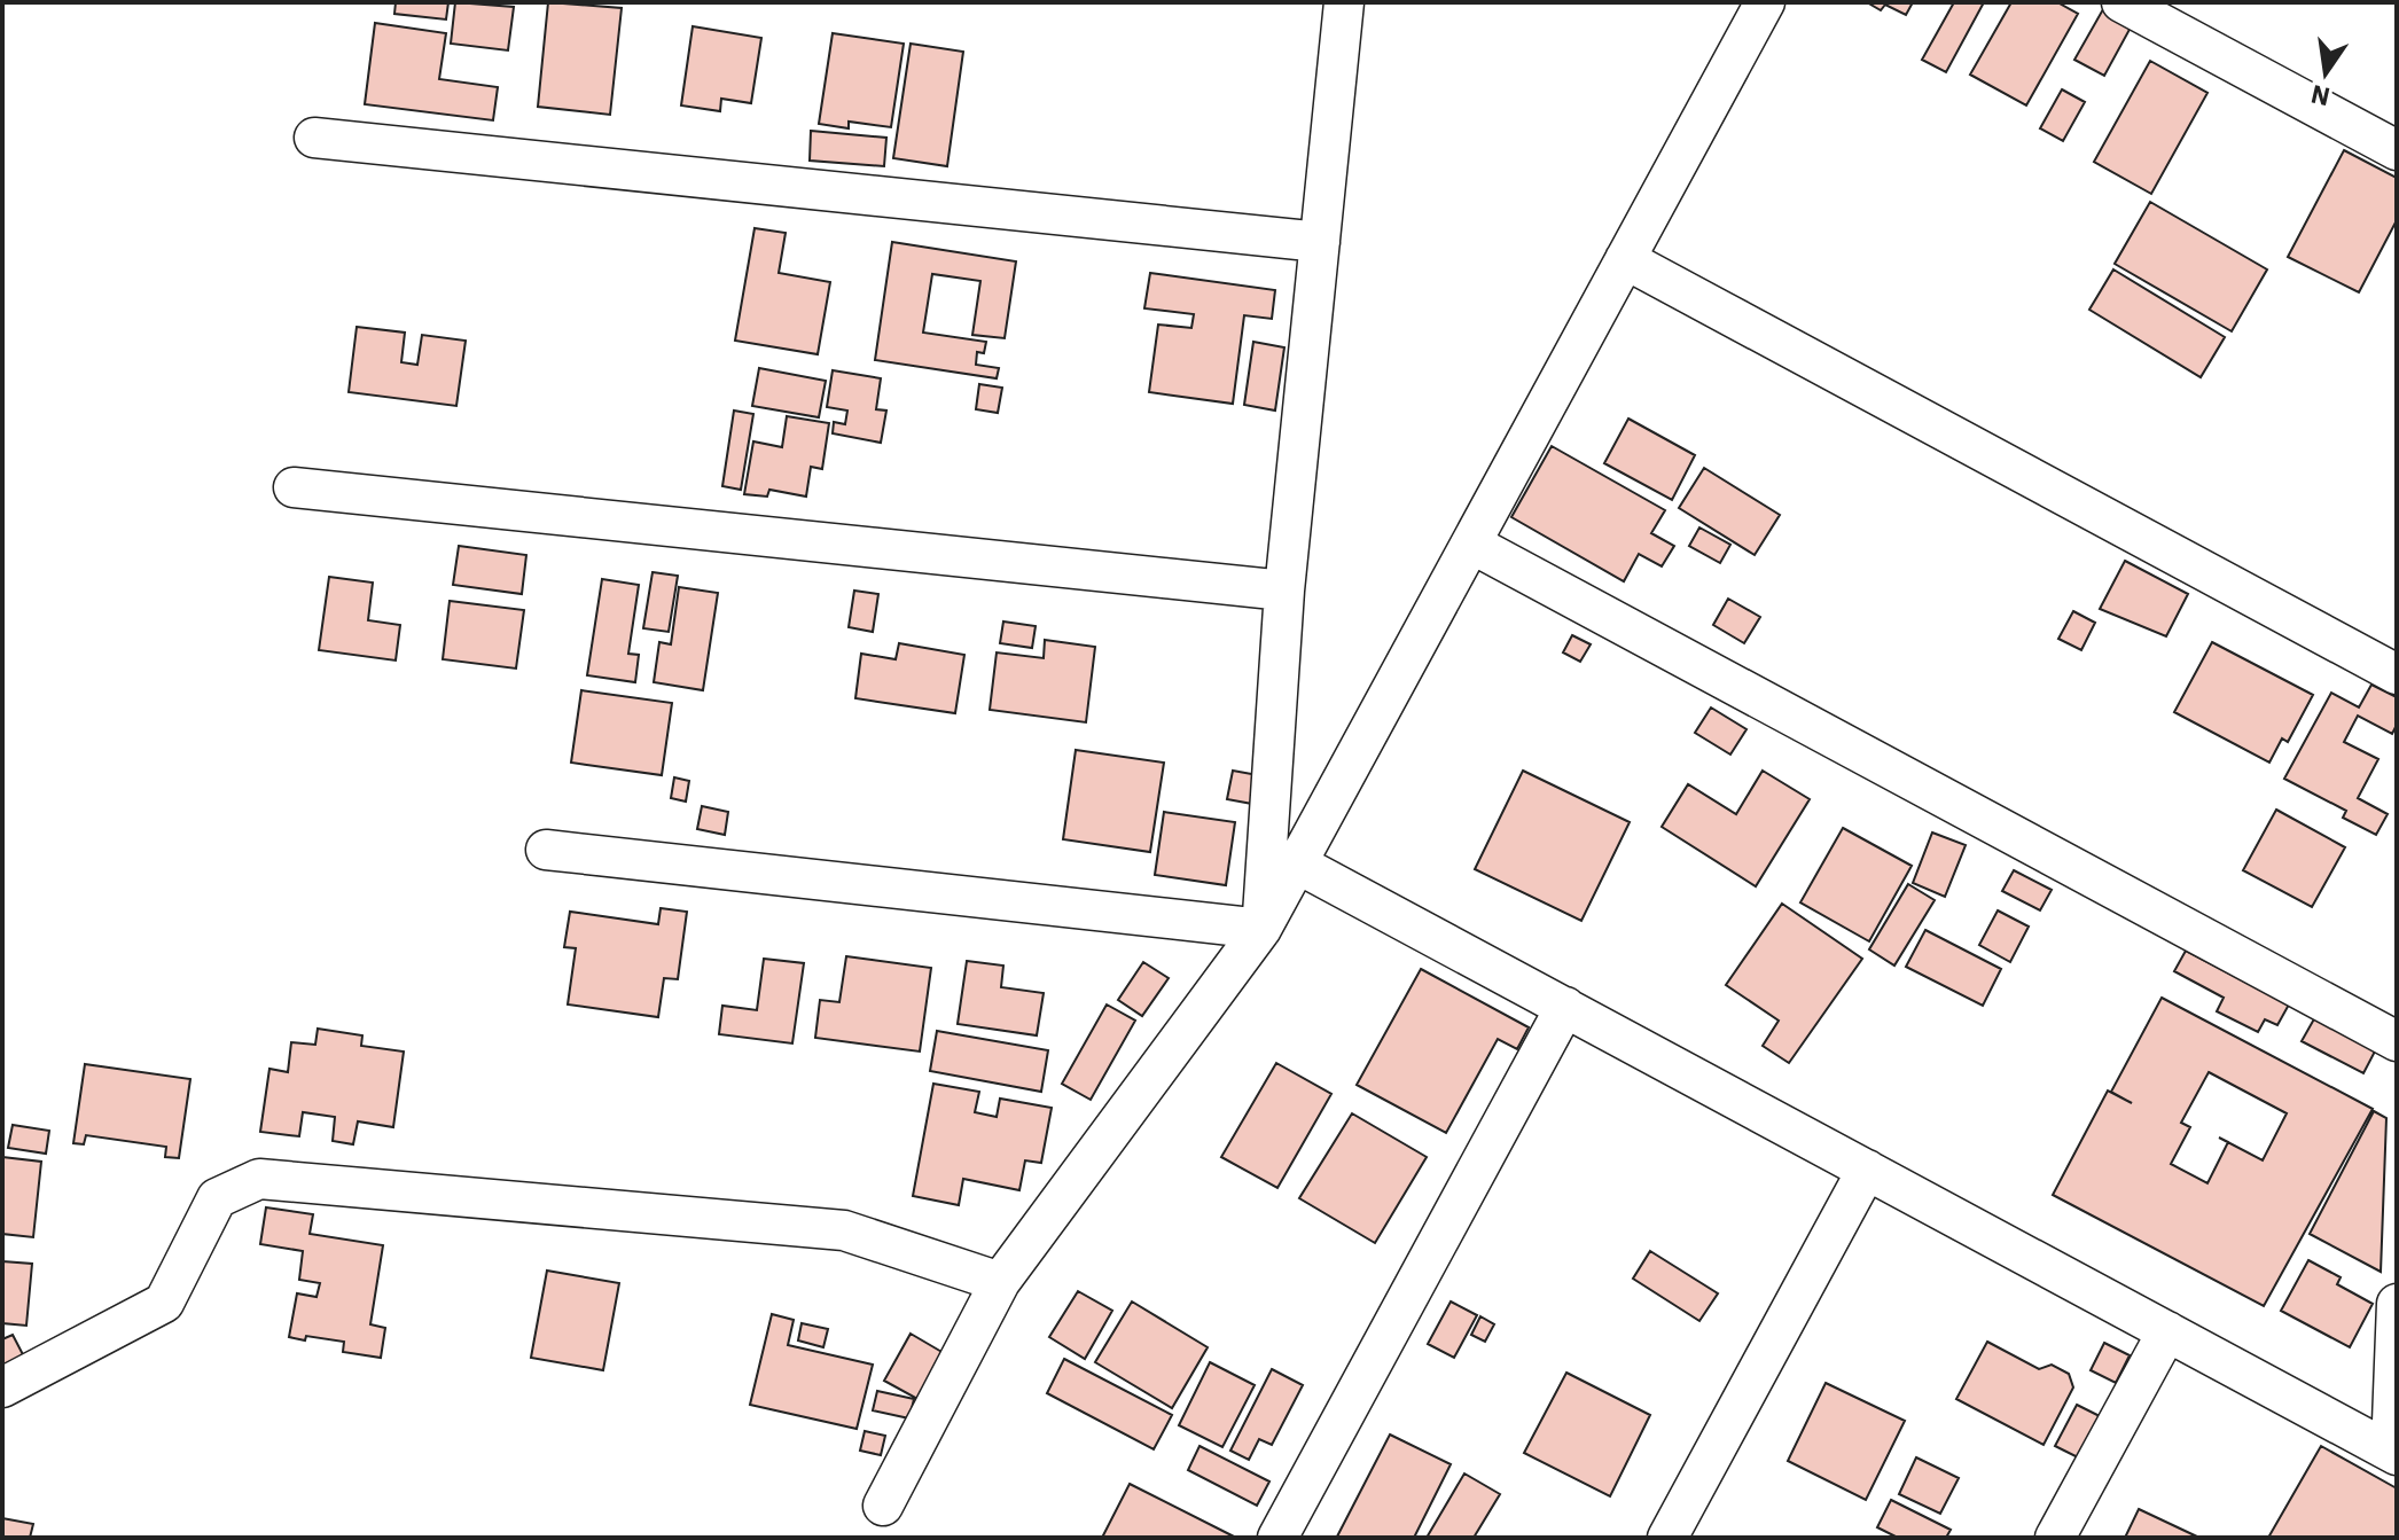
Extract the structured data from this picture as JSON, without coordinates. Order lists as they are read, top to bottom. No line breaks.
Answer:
{"north":"bottom"}
